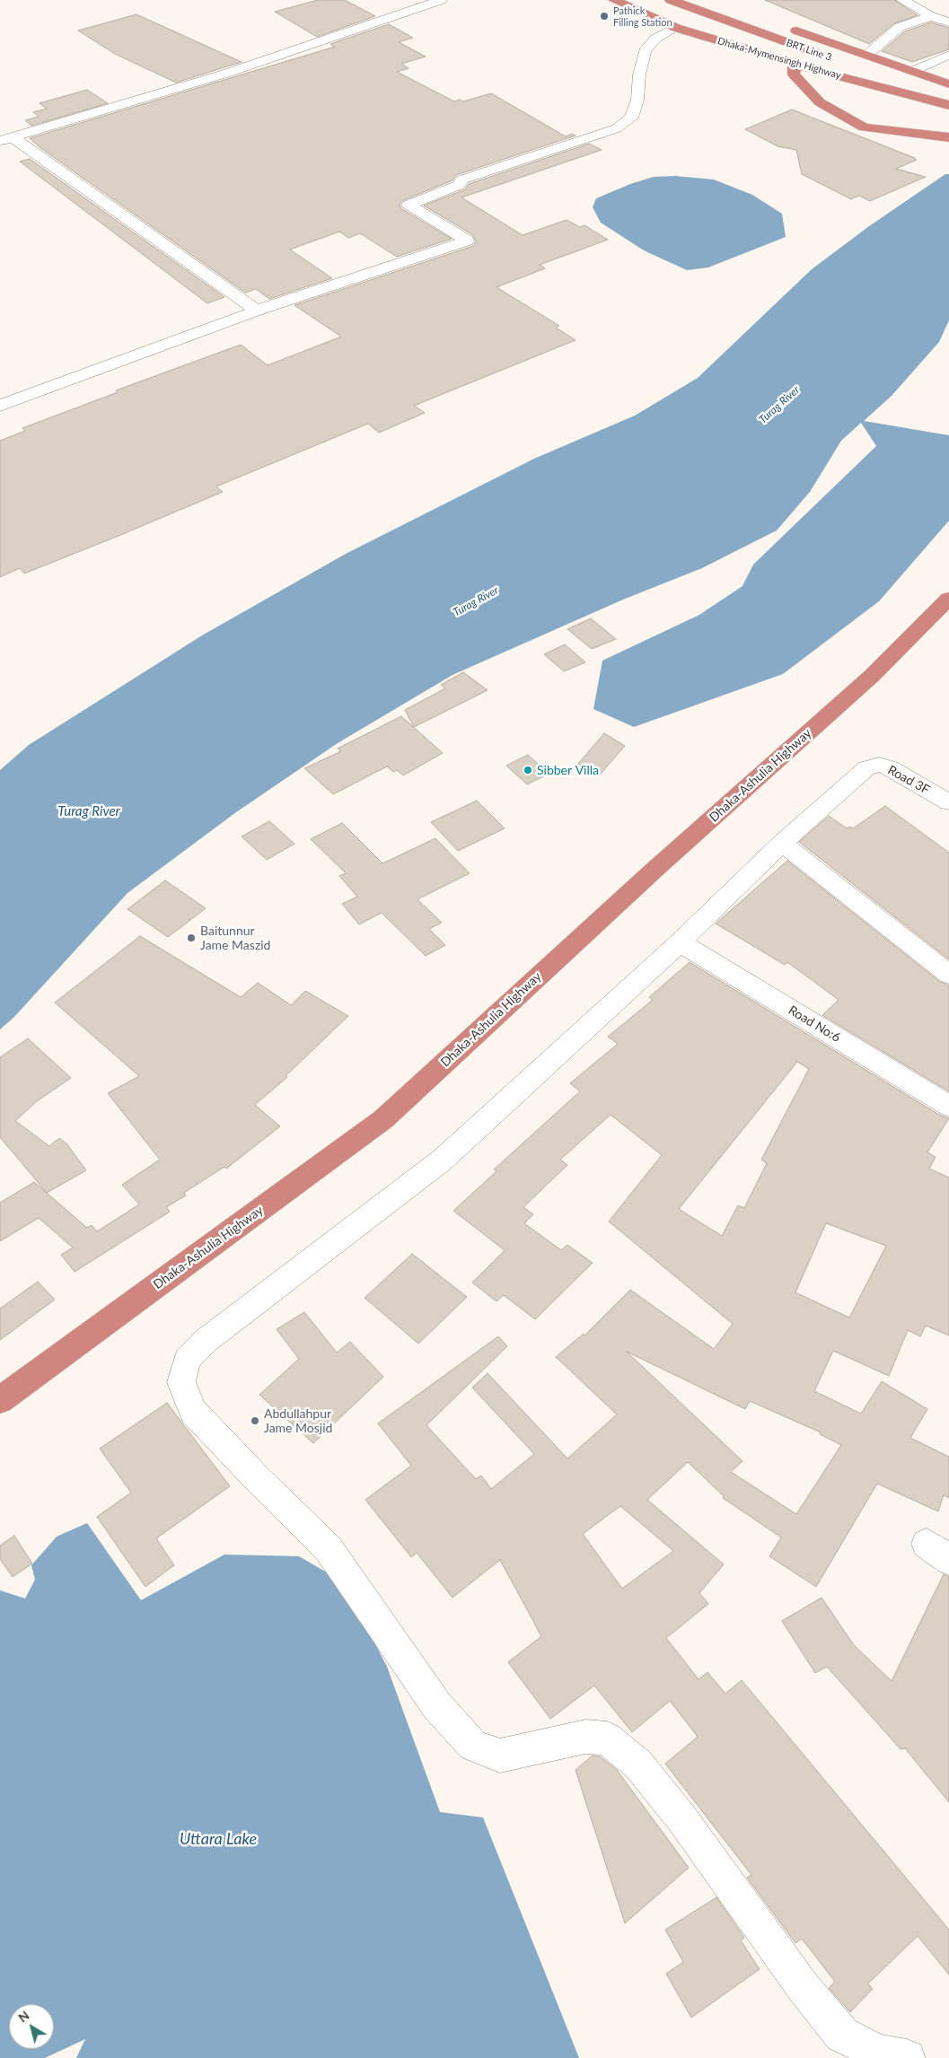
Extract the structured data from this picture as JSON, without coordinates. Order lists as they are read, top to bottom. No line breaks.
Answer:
{"streets":{"highway":["BRT Line 3","Dhaka-Mymensingh Highway","Dhaka-Ashulia Highway"],"street":["Road 3F","Road No:6"]},"water":["Turag River","Uttara Lake"],"places":["Pathick Filling Station","Sibber Villa","Baitunnur Jame Maszid","Abdullahpur Jame Mosjid"],"north":"top left"}
